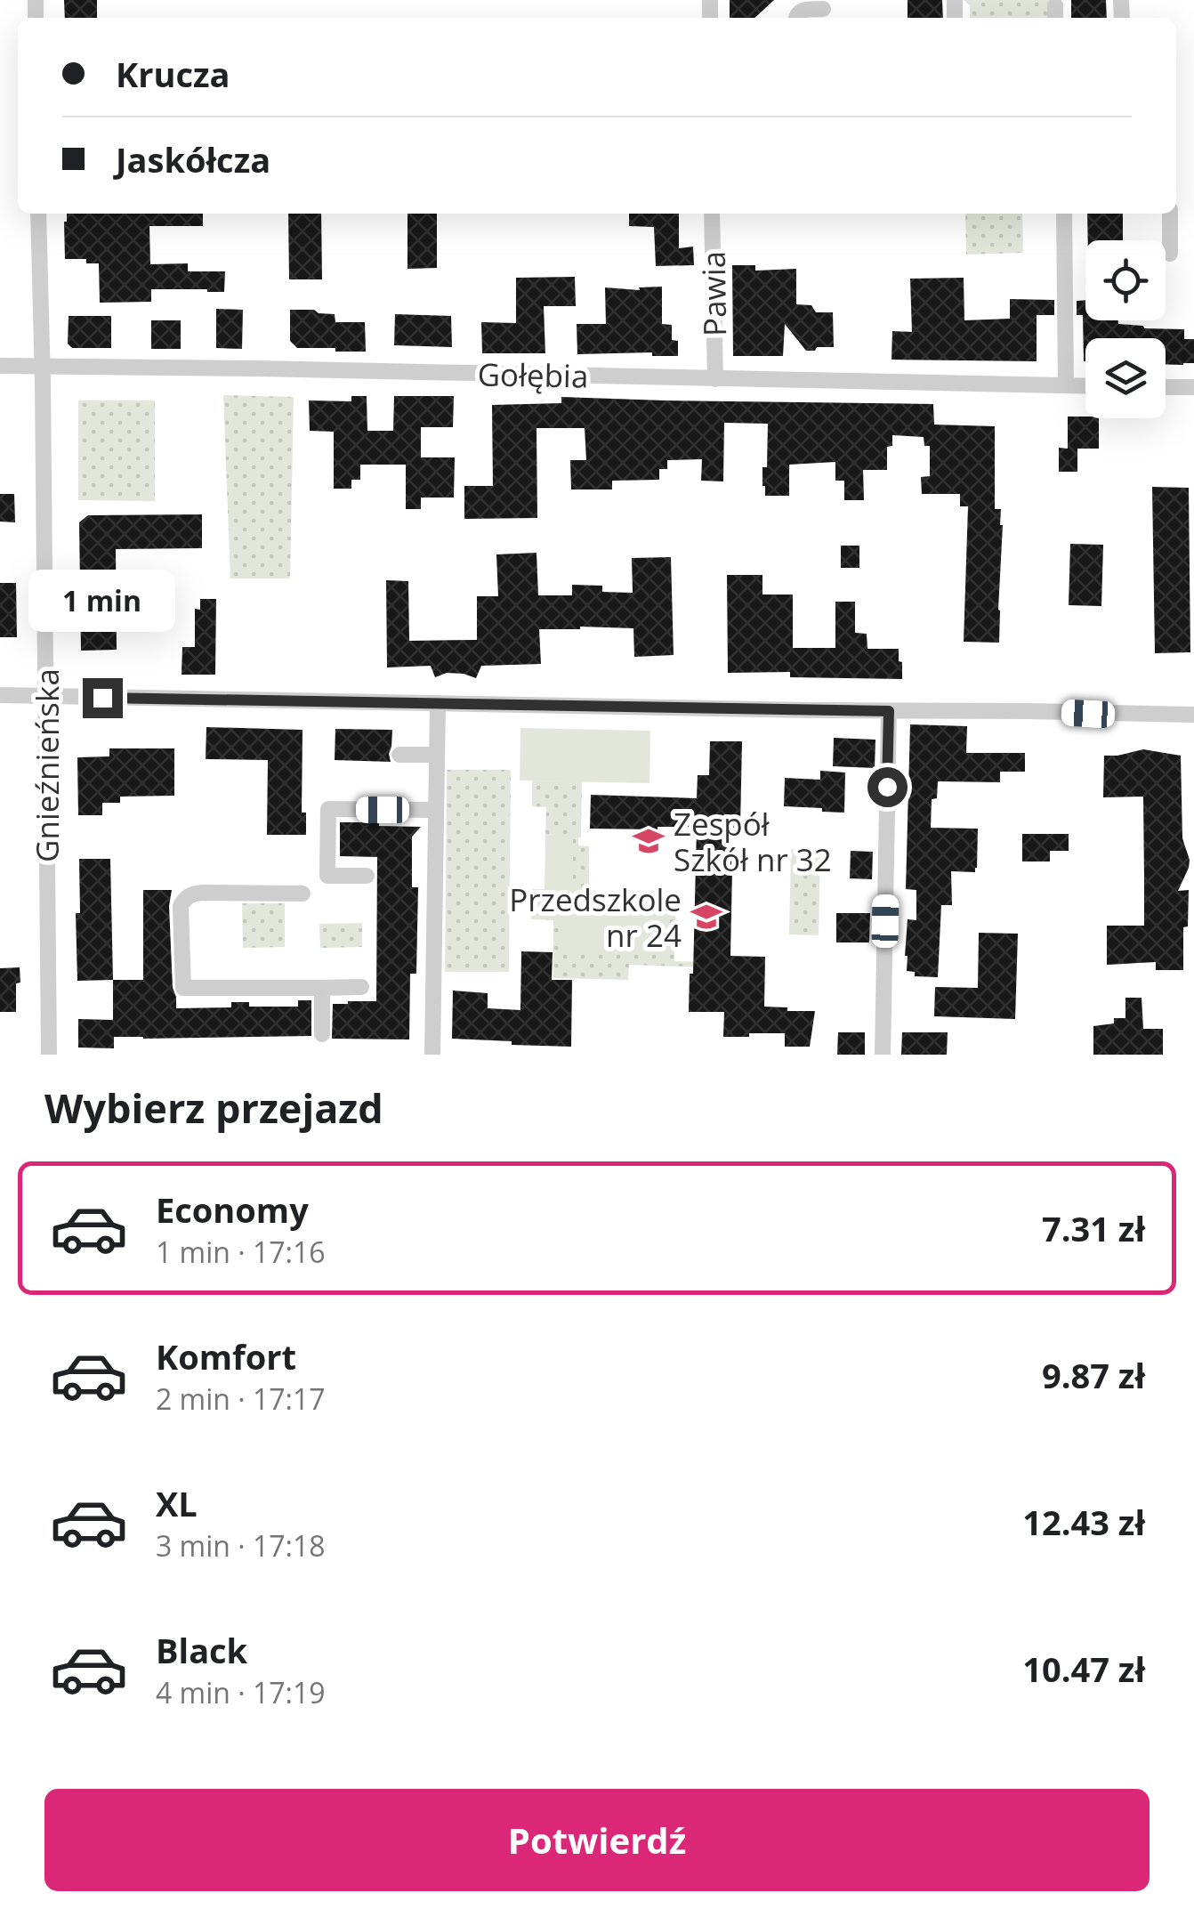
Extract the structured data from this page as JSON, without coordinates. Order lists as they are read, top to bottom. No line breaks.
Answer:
{"streets":{"street":["Pawia","Gołębia","Gnieźnieńska"]},"crossings":[["Pawia","Gołębia"],["Gołębia","Gnieźnieńska"]],"places":{"school or university":["Zespół Szkół nr 32","Przedszkole nr 24"]},"page":{"banner":["Krucza","Jaskółcza"],"bubble":"1 min","heading":"Wybierz przejazd","list":[{"name":"Economy","note":"1 min · 17:16","value":"7.31 zł"},{"name":"Komfort","note":"2 min · 17:17","value":"9.87 zł"},{"name":"XL","note":"3 min · 17:18","value":"12.43 zł"},{"name":"Black","note":"4 min · 17:19","value":"10.47 zł"}],"buttons":"Potwierdź"}}
